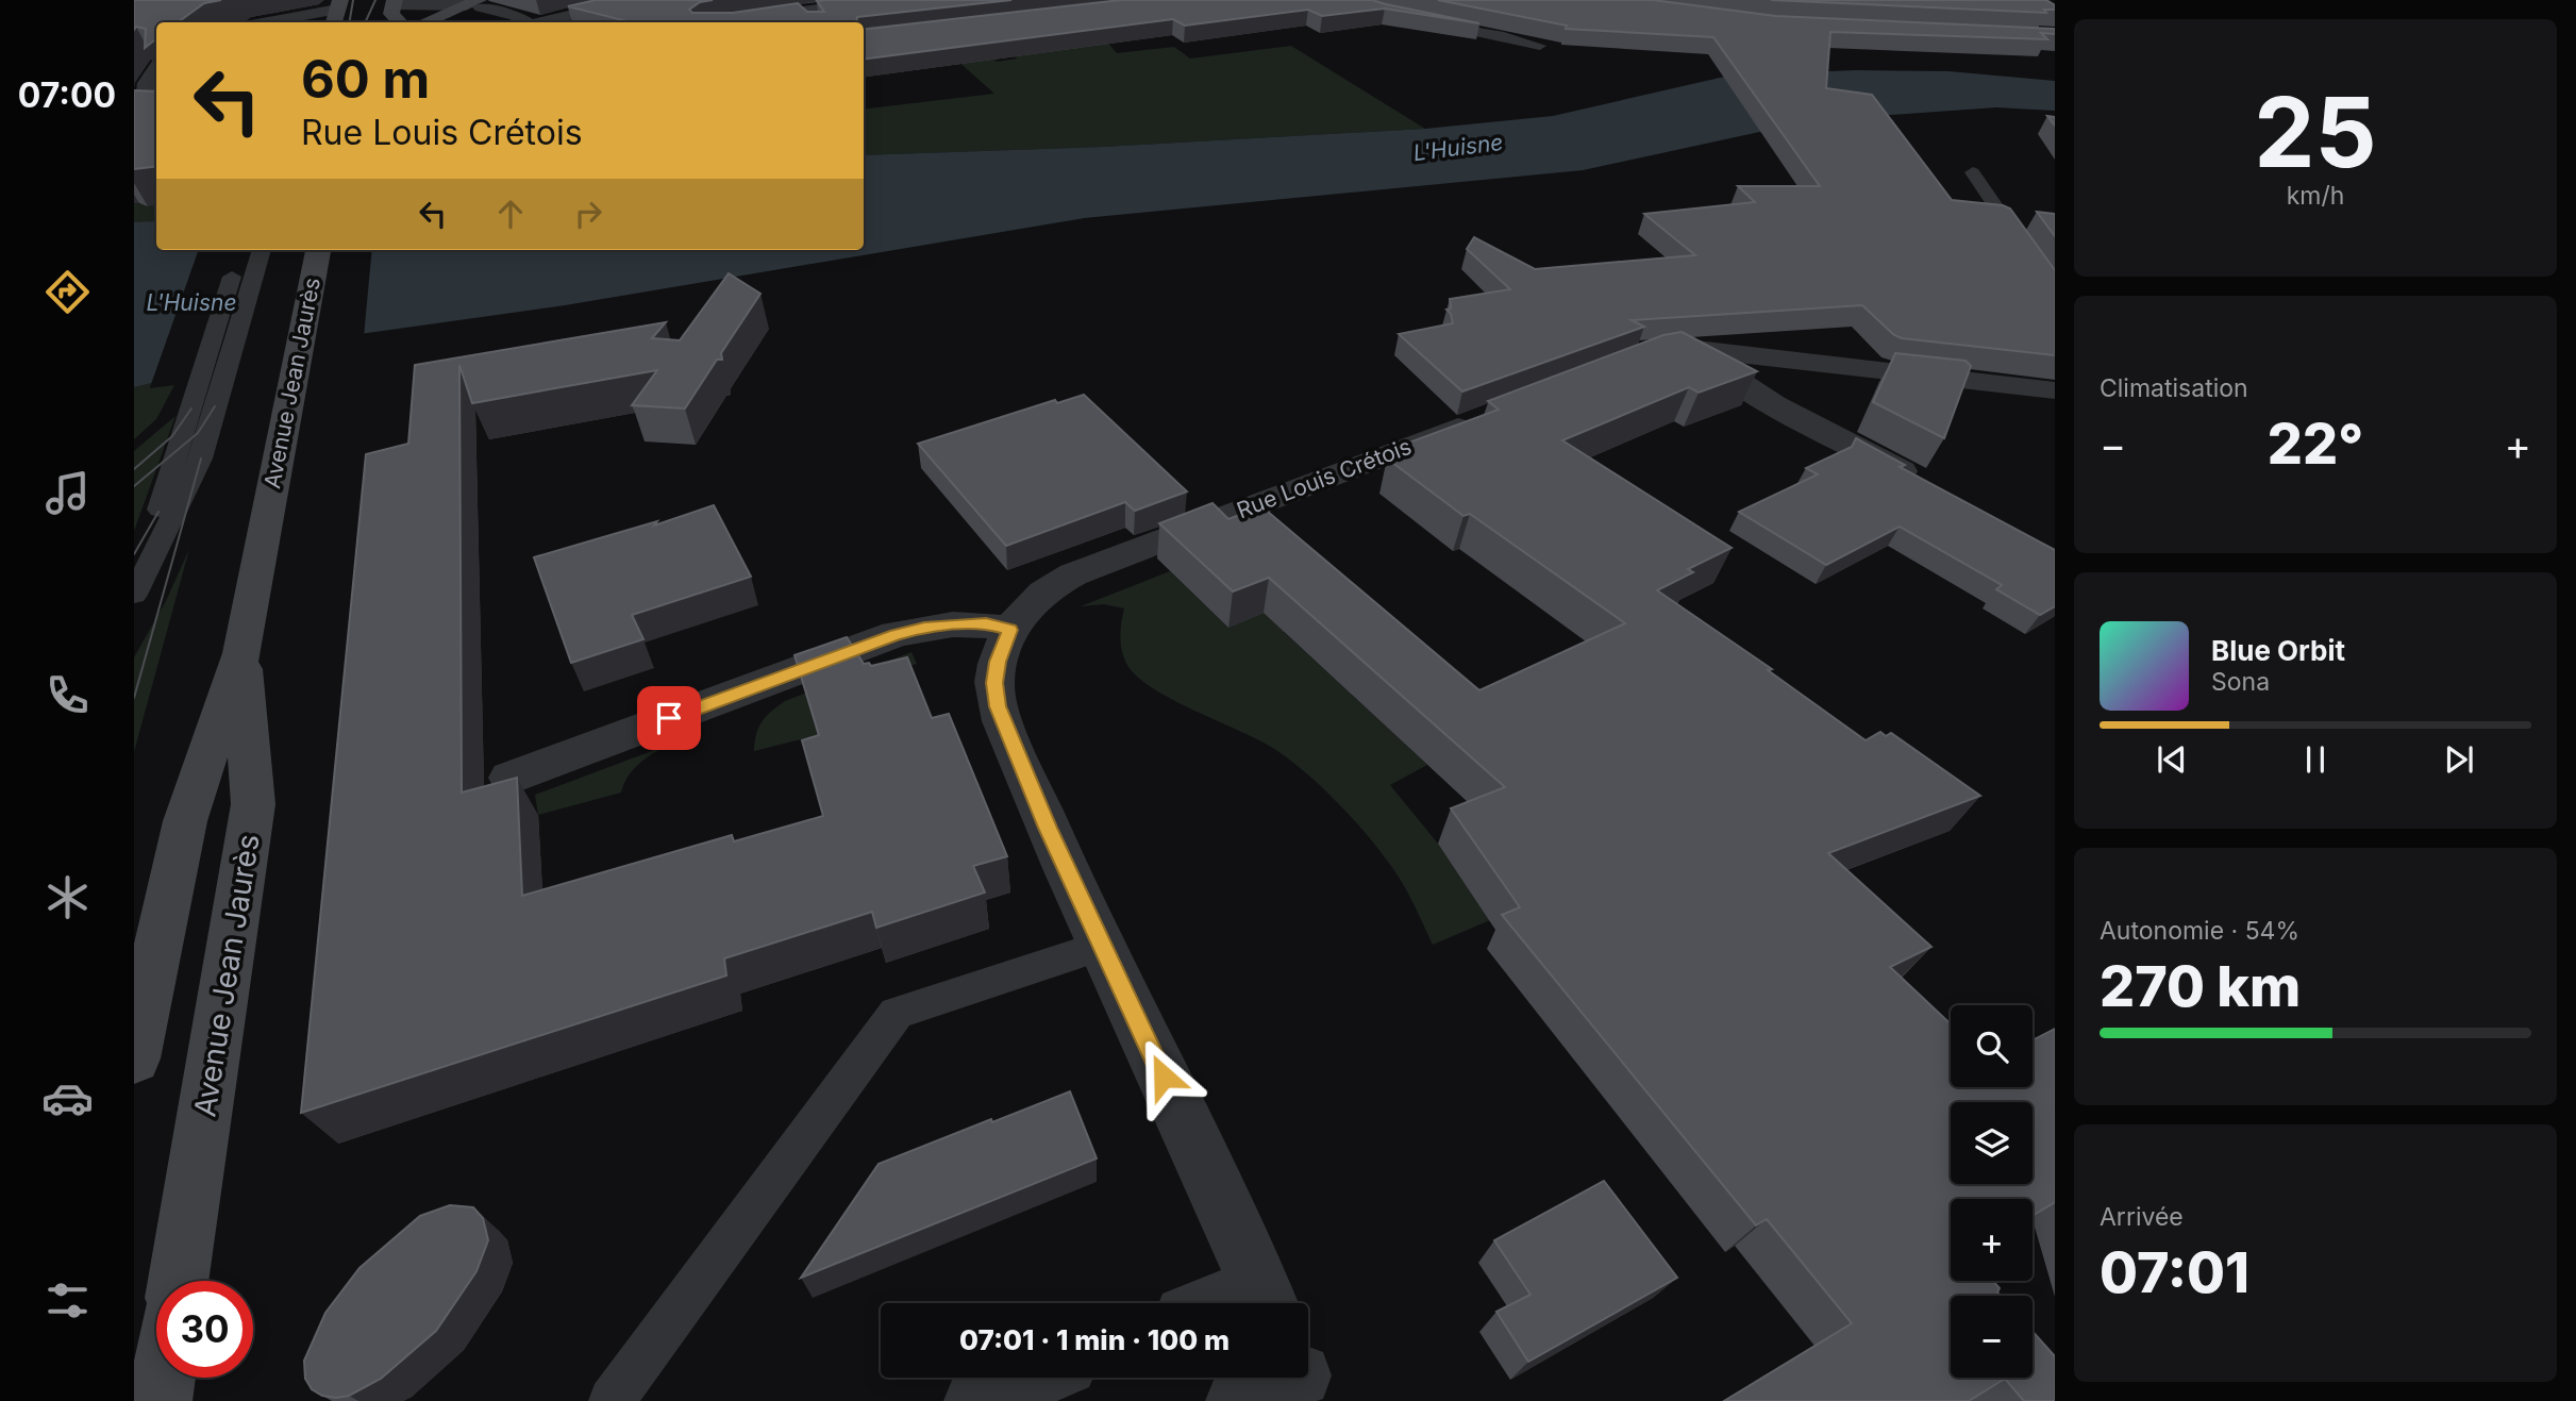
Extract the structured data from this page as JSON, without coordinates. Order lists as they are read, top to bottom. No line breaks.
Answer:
{"streets":{"main road":["Avenue Jean Jaurès"],"street":["Rue Louis Crétois"]},"water":["L'Huisne"],"page":{"tabs":"07:00","tile":[["25","km/h"],"Climatisation",["Autonomie · 54%","270 km"],["Arrivée","07:01"]],"turn":["60 m","Rue Louis Crétois"],"heat":["−","22°","+"],"song":["Blue Orbit","Sona"],"map_buttons":["+","−"],"limit":"30","trip":"07:01 · 1 min · 100 m"}}
